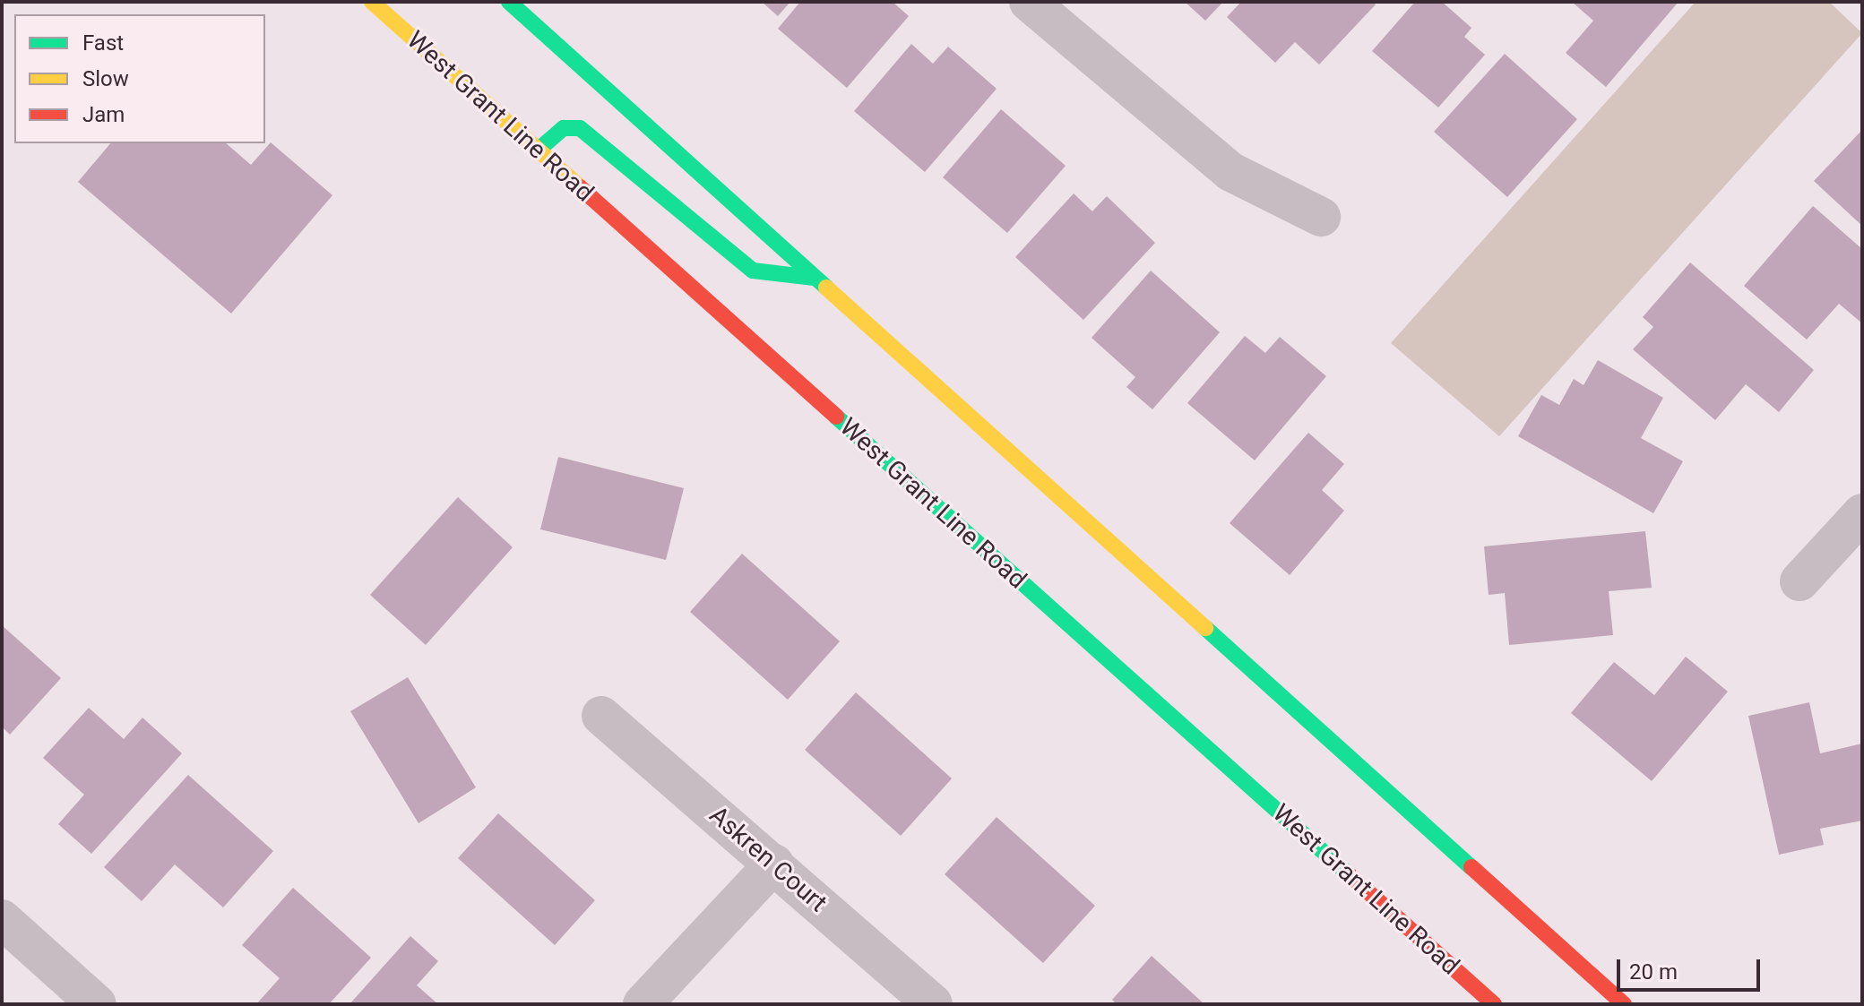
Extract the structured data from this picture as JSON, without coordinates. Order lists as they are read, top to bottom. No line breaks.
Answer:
{"streets":{"main road":["West Grant Line Road"],"street":["Askren Court"]},"legend":["Fast","Slow","Jam"],"scale_bar":"20 m"}
